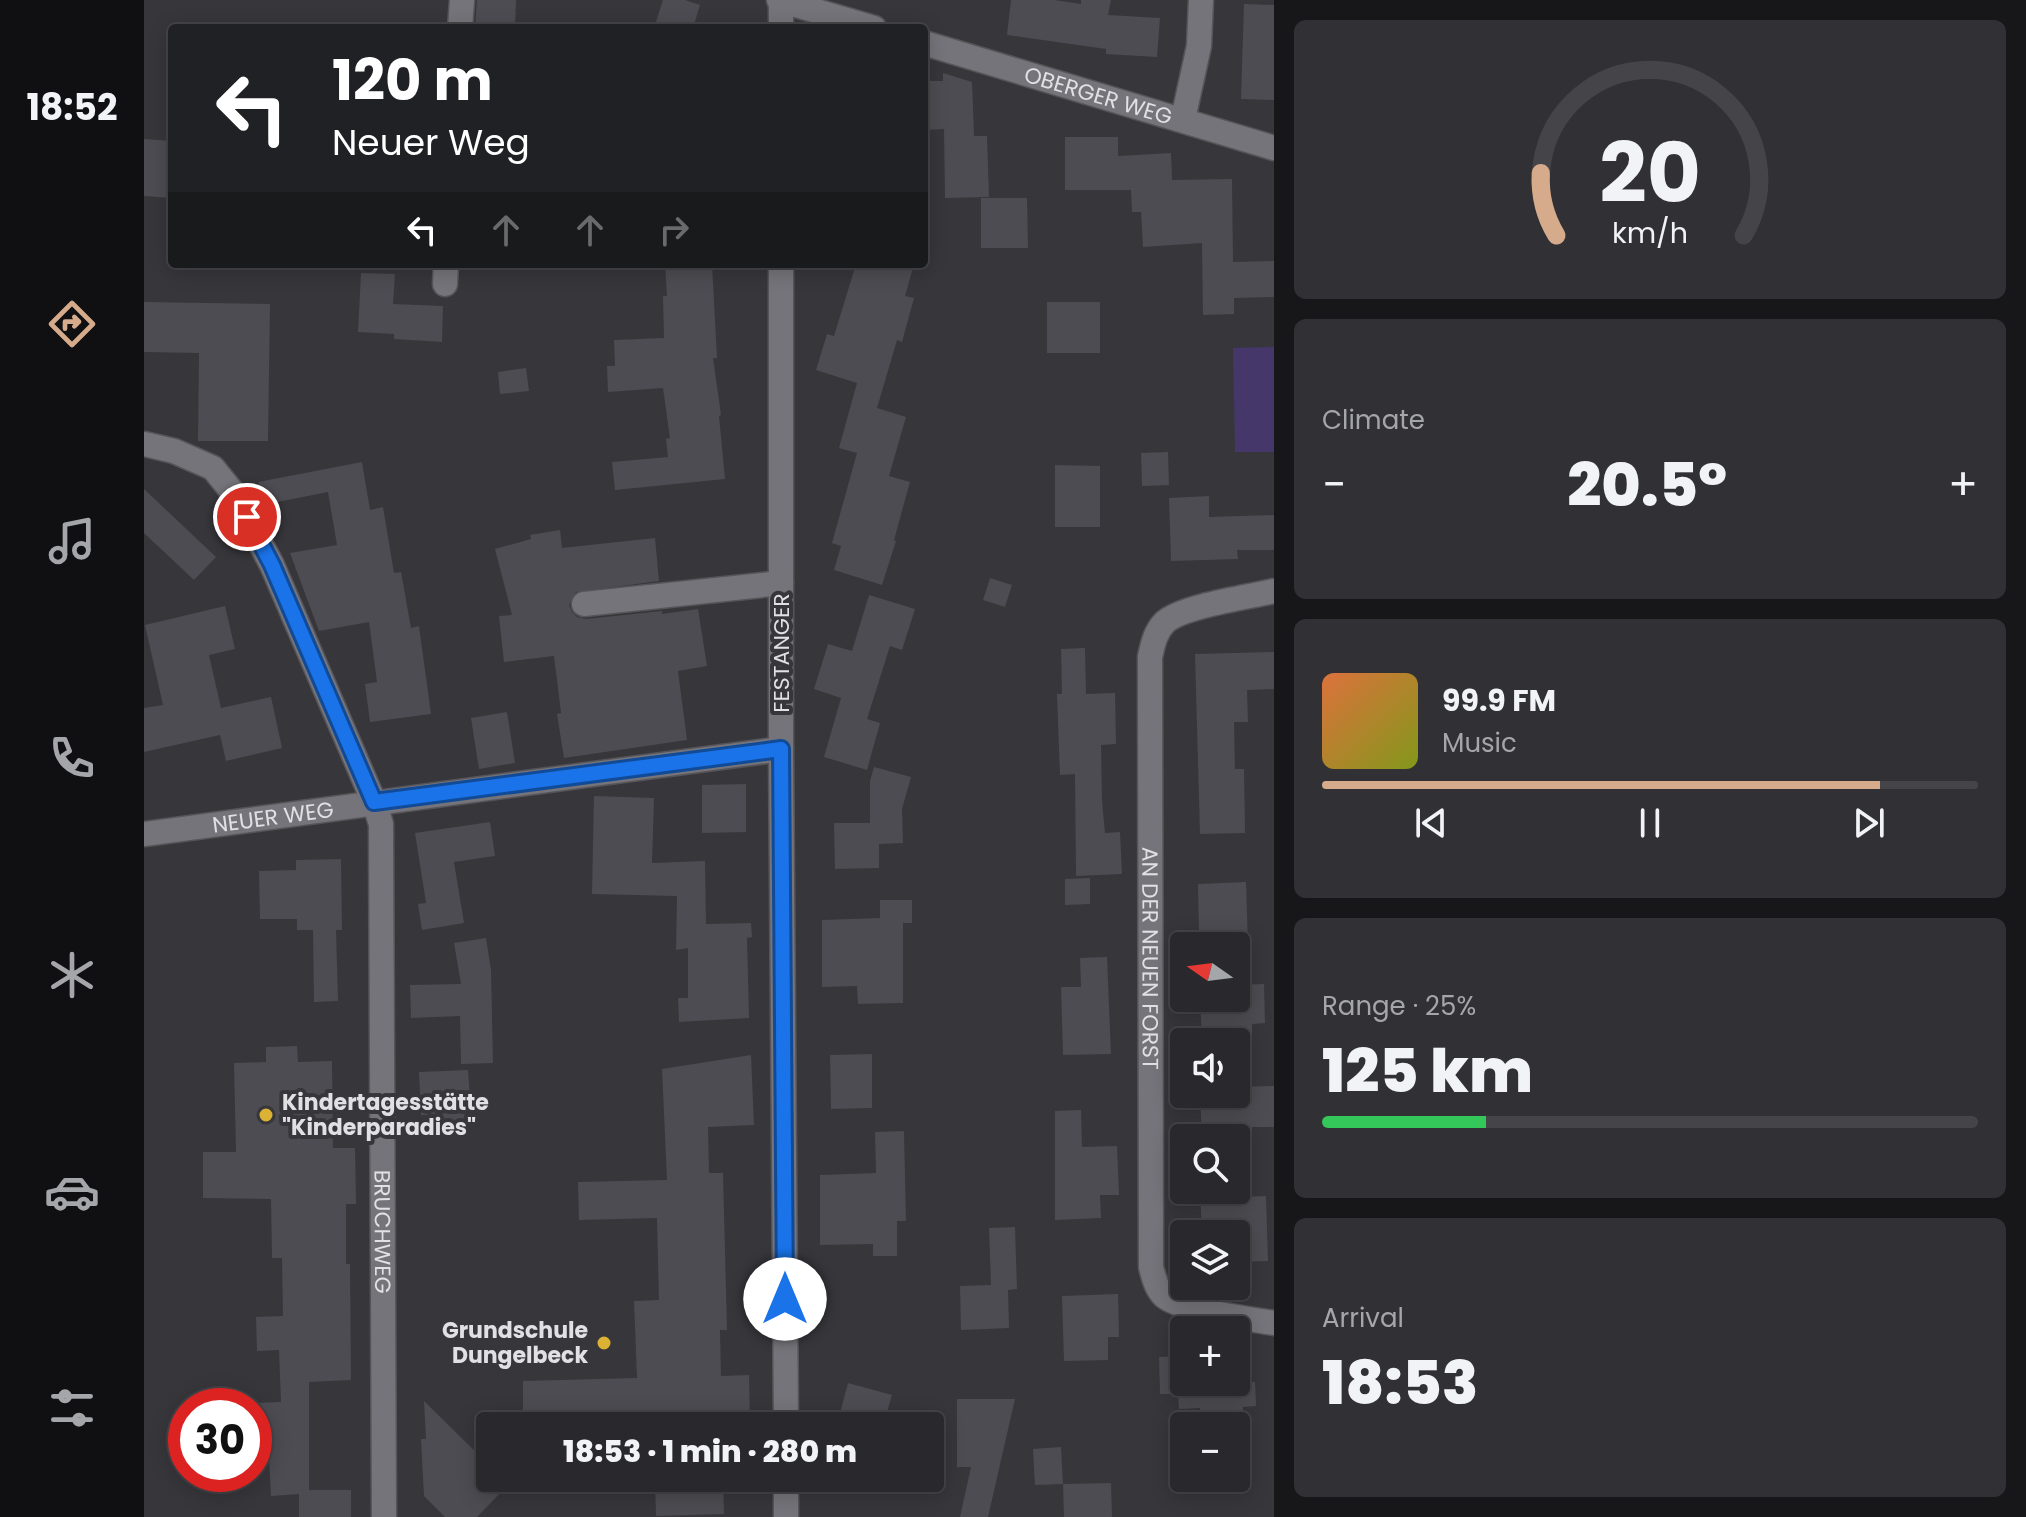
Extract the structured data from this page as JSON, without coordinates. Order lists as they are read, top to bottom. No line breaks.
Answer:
{"streets":{"street":["OBERGER WEG","FESTANGER","NEUER WEG","AN DER NEUEN FORST","BRUCHWEG"]},"crossings":[["FESTANGER","NEUER WEG"],["NEUER WEG","BRUCHWEG"]],"places":["Kindertagesstätte \"Kinderparadies\"","Grundschule Dungelbeck"],"north":"left","page":{"tabs":"18:52","turn":["120 m","Neuer Weg"],"tile":["Climate",["Range · 25%","125 km"],["Arrival","18:53"]],"heat":["−","20.5°","+"],"song":["99.9 FM","Music"],"map_buttons":["+","−"],"limit":"30","trip":"18:53 · 1 min · 280 m","gauge":["20","km/h"]}}
